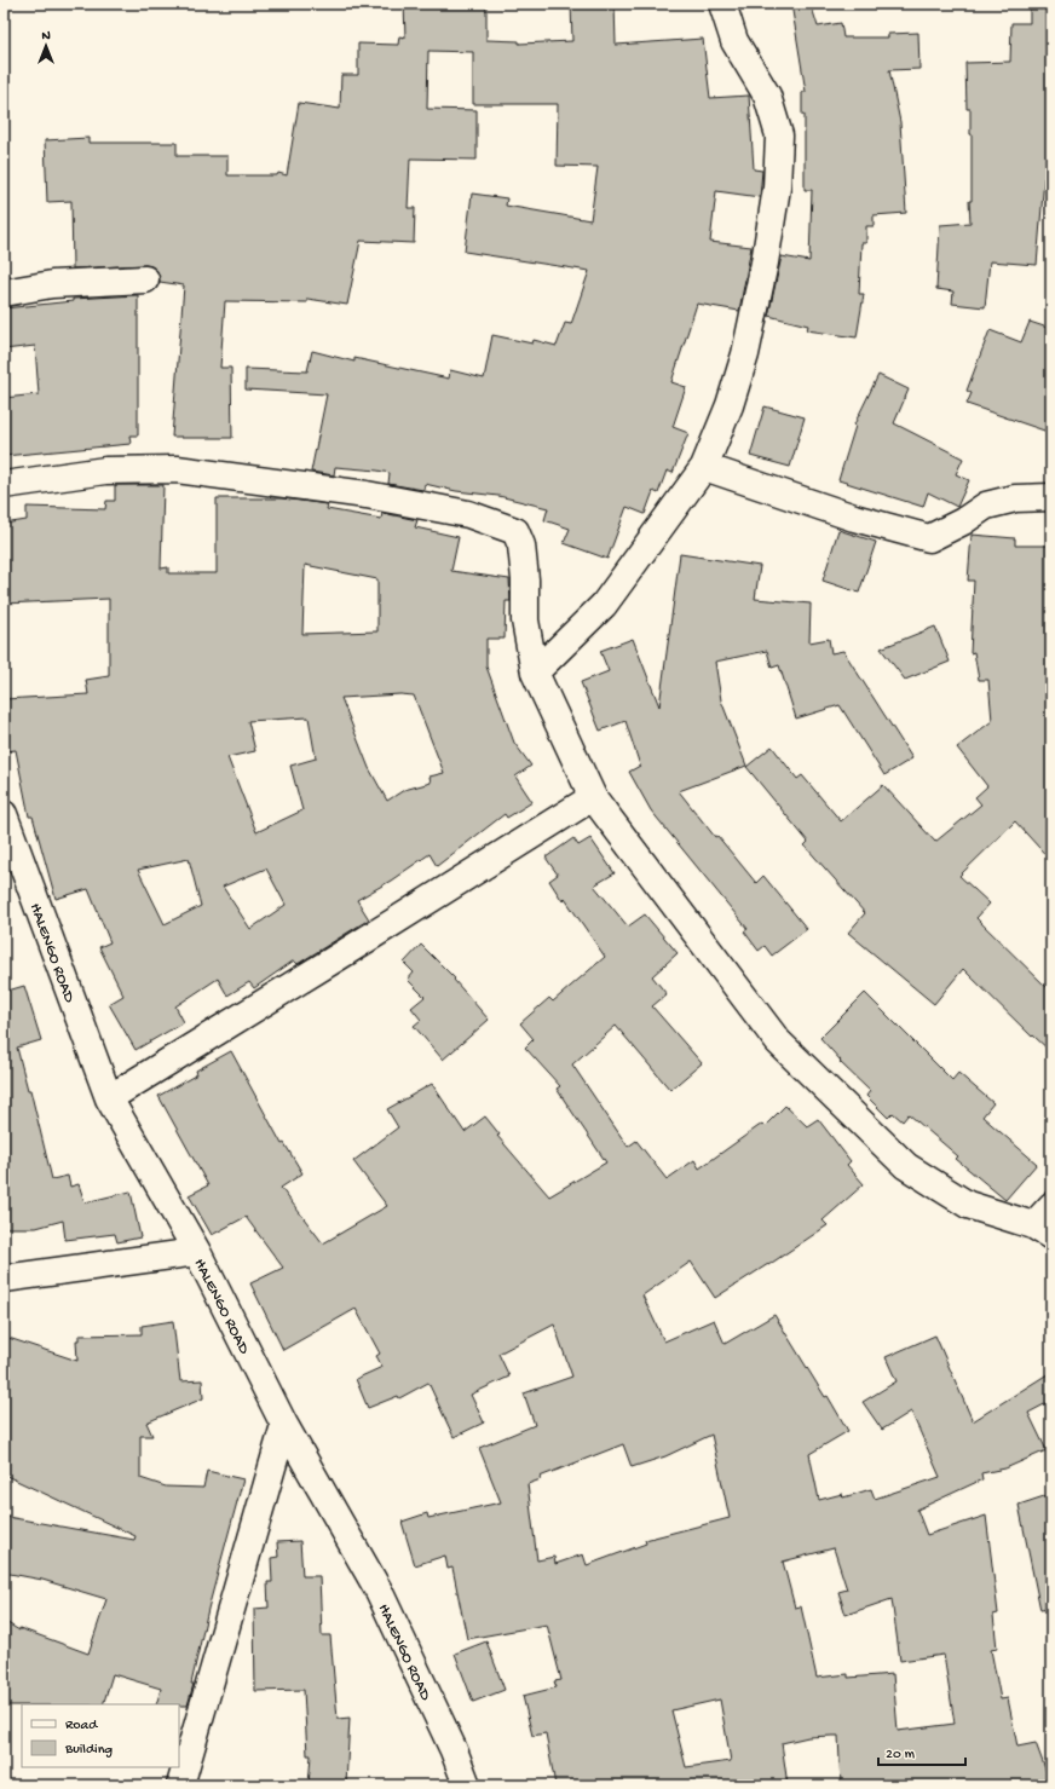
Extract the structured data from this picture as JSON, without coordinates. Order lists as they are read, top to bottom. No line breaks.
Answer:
{"streets":{"street":["HALENGO ROAD"]},"legend":["Road","Building"],"scale_bar":"20 m","north":"top"}
